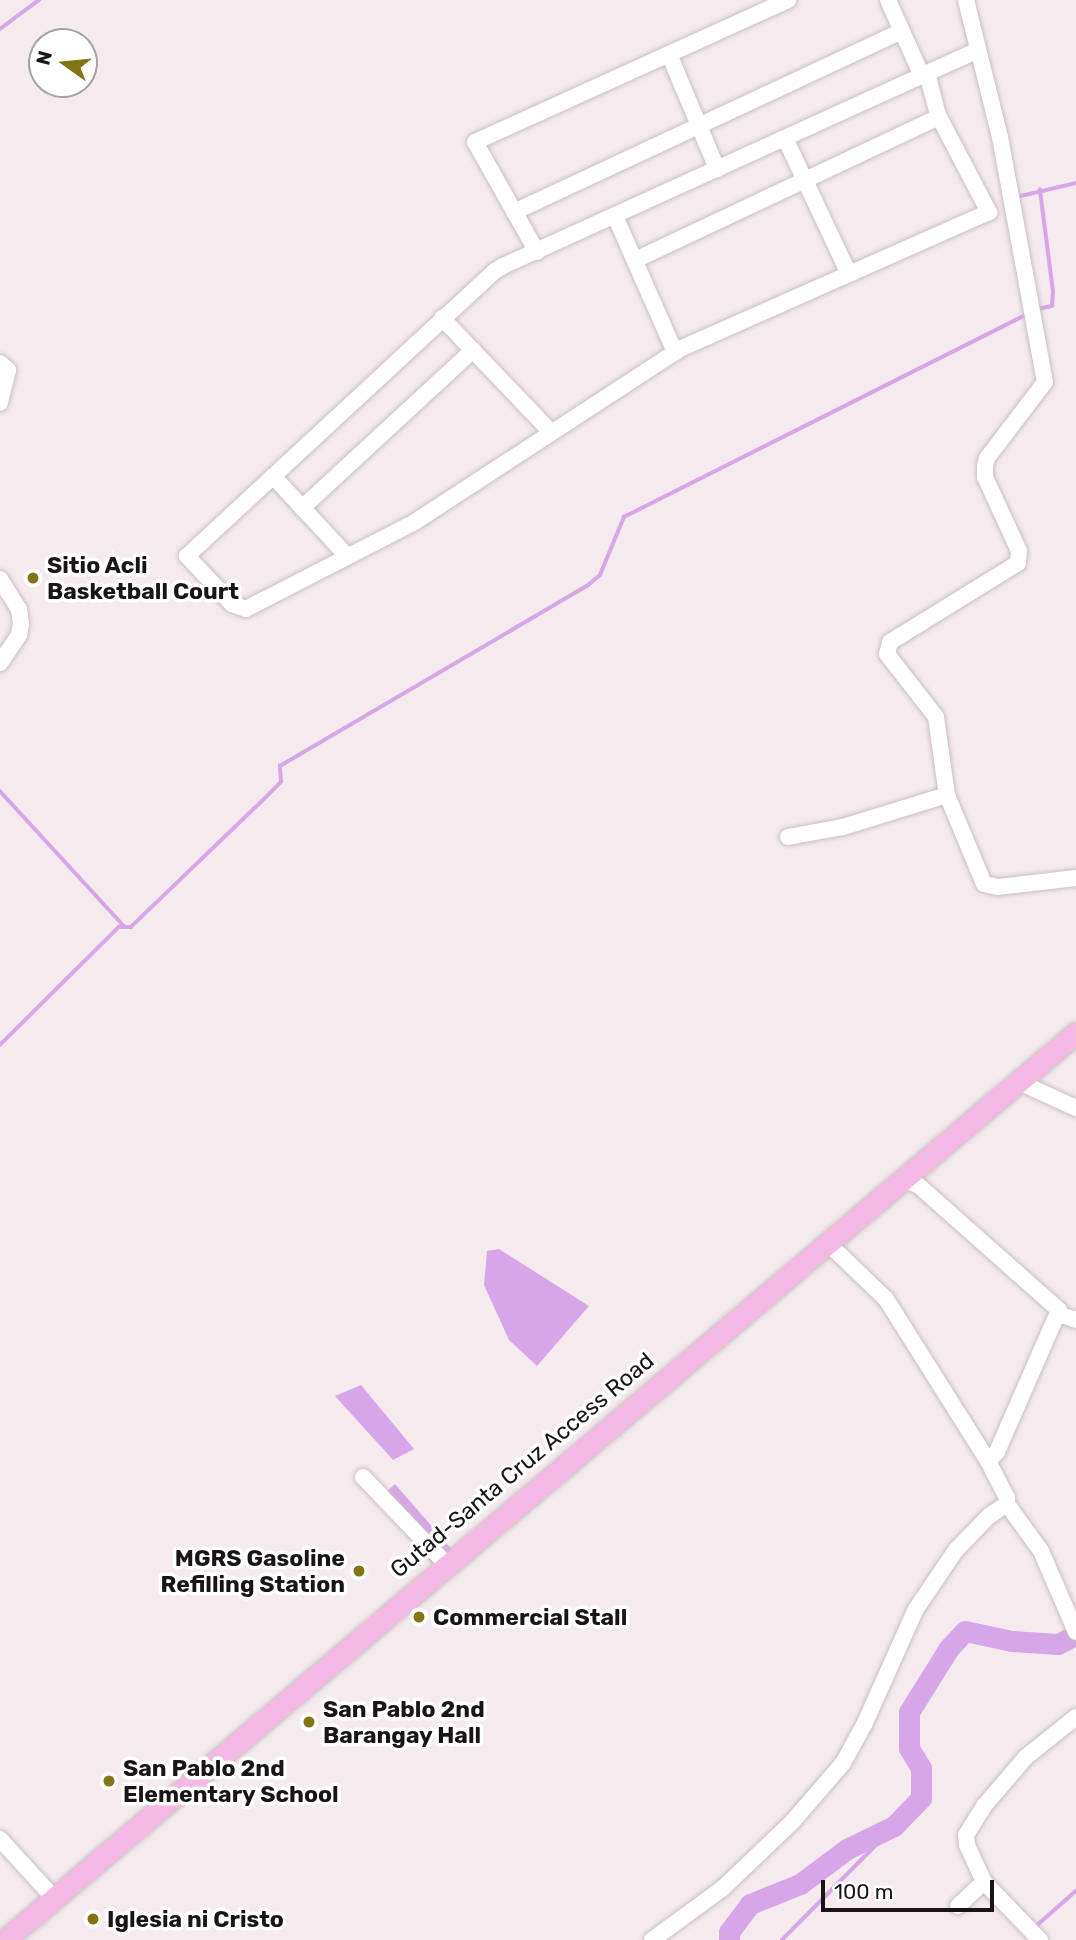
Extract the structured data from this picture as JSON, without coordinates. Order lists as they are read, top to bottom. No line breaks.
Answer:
{"streets":{"main road":["Gutad-Santa Cruz Access Road"]},"places":["Sitio Acli Basketball Court","MGRS Gasoline Refilling Station","Commercial Stall","San Pablo 2nd Barangay Hall","San Pablo 2nd Elementary School","Iglesia ni Cristo"],"scale_bar":"100 m","north":"left"}
